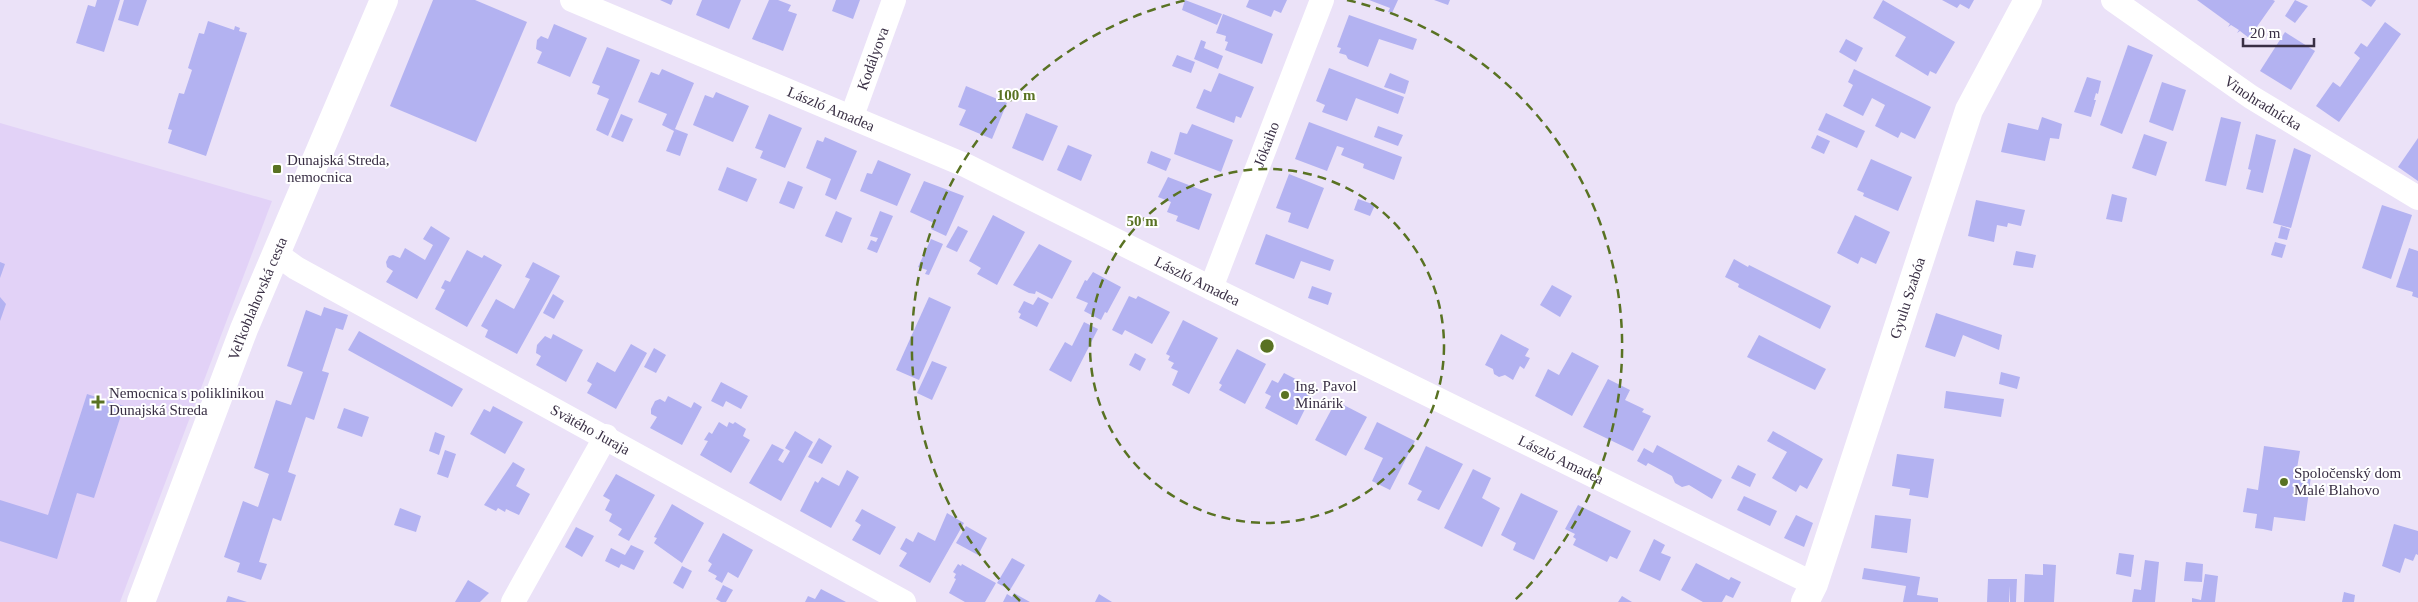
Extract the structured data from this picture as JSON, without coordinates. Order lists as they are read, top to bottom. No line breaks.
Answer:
{"streets":{"main road":["Gyulu Szabóa","Veľkoblahovská cesta"],"street":["Kodályova","Vinohradnícka","László Amadea","Jókaiho","Svätého Juraja"]},"crossings":[["Kodályova","László Amadea"],["László Amadea","Jókaiho"],["László Amadea","Gyulu Szabóa"],["Veľkoblahovská cesta","Svätého Juraja"]],"places":{"transit":["Dunajská Streda, nemocnica"],"other":["Ing. Pavol Minárik","Spoločenský dom Malé Blahovo"],"health":["Nemocnica s poliklinikou Dunajská Streda"]},"scale_bar":"20 m","rings":["100 m","50 m"]}
